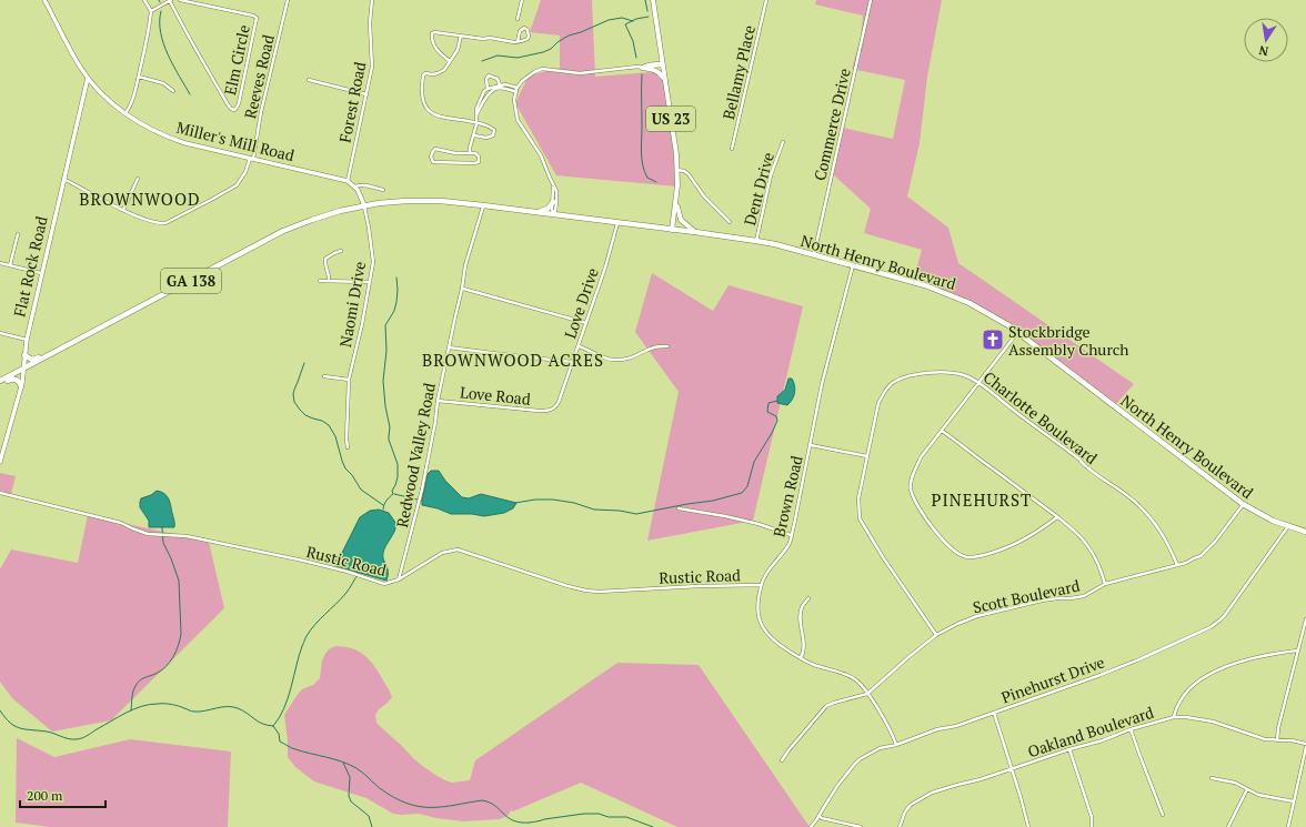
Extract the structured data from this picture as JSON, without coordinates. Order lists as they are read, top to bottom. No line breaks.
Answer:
{"streets":{"highway":["North Henry Boulevard","GA 138"],"main road":["US 23"],"street":["Elm Circle","Bellamy Place","Reeves Road","Forest Road","Commerce Drive","Miller's Mill Road","Dent Drive","Flat Rock Road","Love Drive","Naomi Drive","Love Road","Charlotte Boulevard","Redwood Valley Road","Brown Road","Rustic Road","Scott Boulevard","Pinehurst Drive","Oakland Boulevard"]},"crossings":[["Reeves Road","Miller's Mill Road"],["Reeves Road","Flat Rock Road"],["Forest Road","Miller's Mill Road"],["US 23","North Henry Boulevard"],["US 23","GA 138"],["Commerce Drive","North Henry Boulevard"],["Miller's Mill Road","Flat Rock Road"],["Dent Drive","North Henry Boulevard"],["North Henry Boulevard","GA 138"],["North Henry Boulevard","Brown Road"],["North Henry Boulevard","Scott Boulevard"],["North Henry Boulevard","Pinehurst Drive"],["Flat Rock Road","GA 138"],["GA 138","Love Drive"],["GA 138","Naomi Drive"],["GA 138","Redwood Valley Road"],["Love Drive","Love Road"],["Love Road","Redwood Valley Road"],["Charlotte Boulevard","Scott Boulevard"],["Redwood Valley Road","Rustic Road"],["Brown Road","Rustic Road"],["Brown Road","Scott Boulevard"],["Brown Road","Pinehurst Drive"]],"districts":["BROWNWOOD","BROWNWOOD ACRES","PINEHURST"],"places":{"church":["Stockbridge Assembly Church"]},"scale_bar":"200 m","north":"bottom"}
